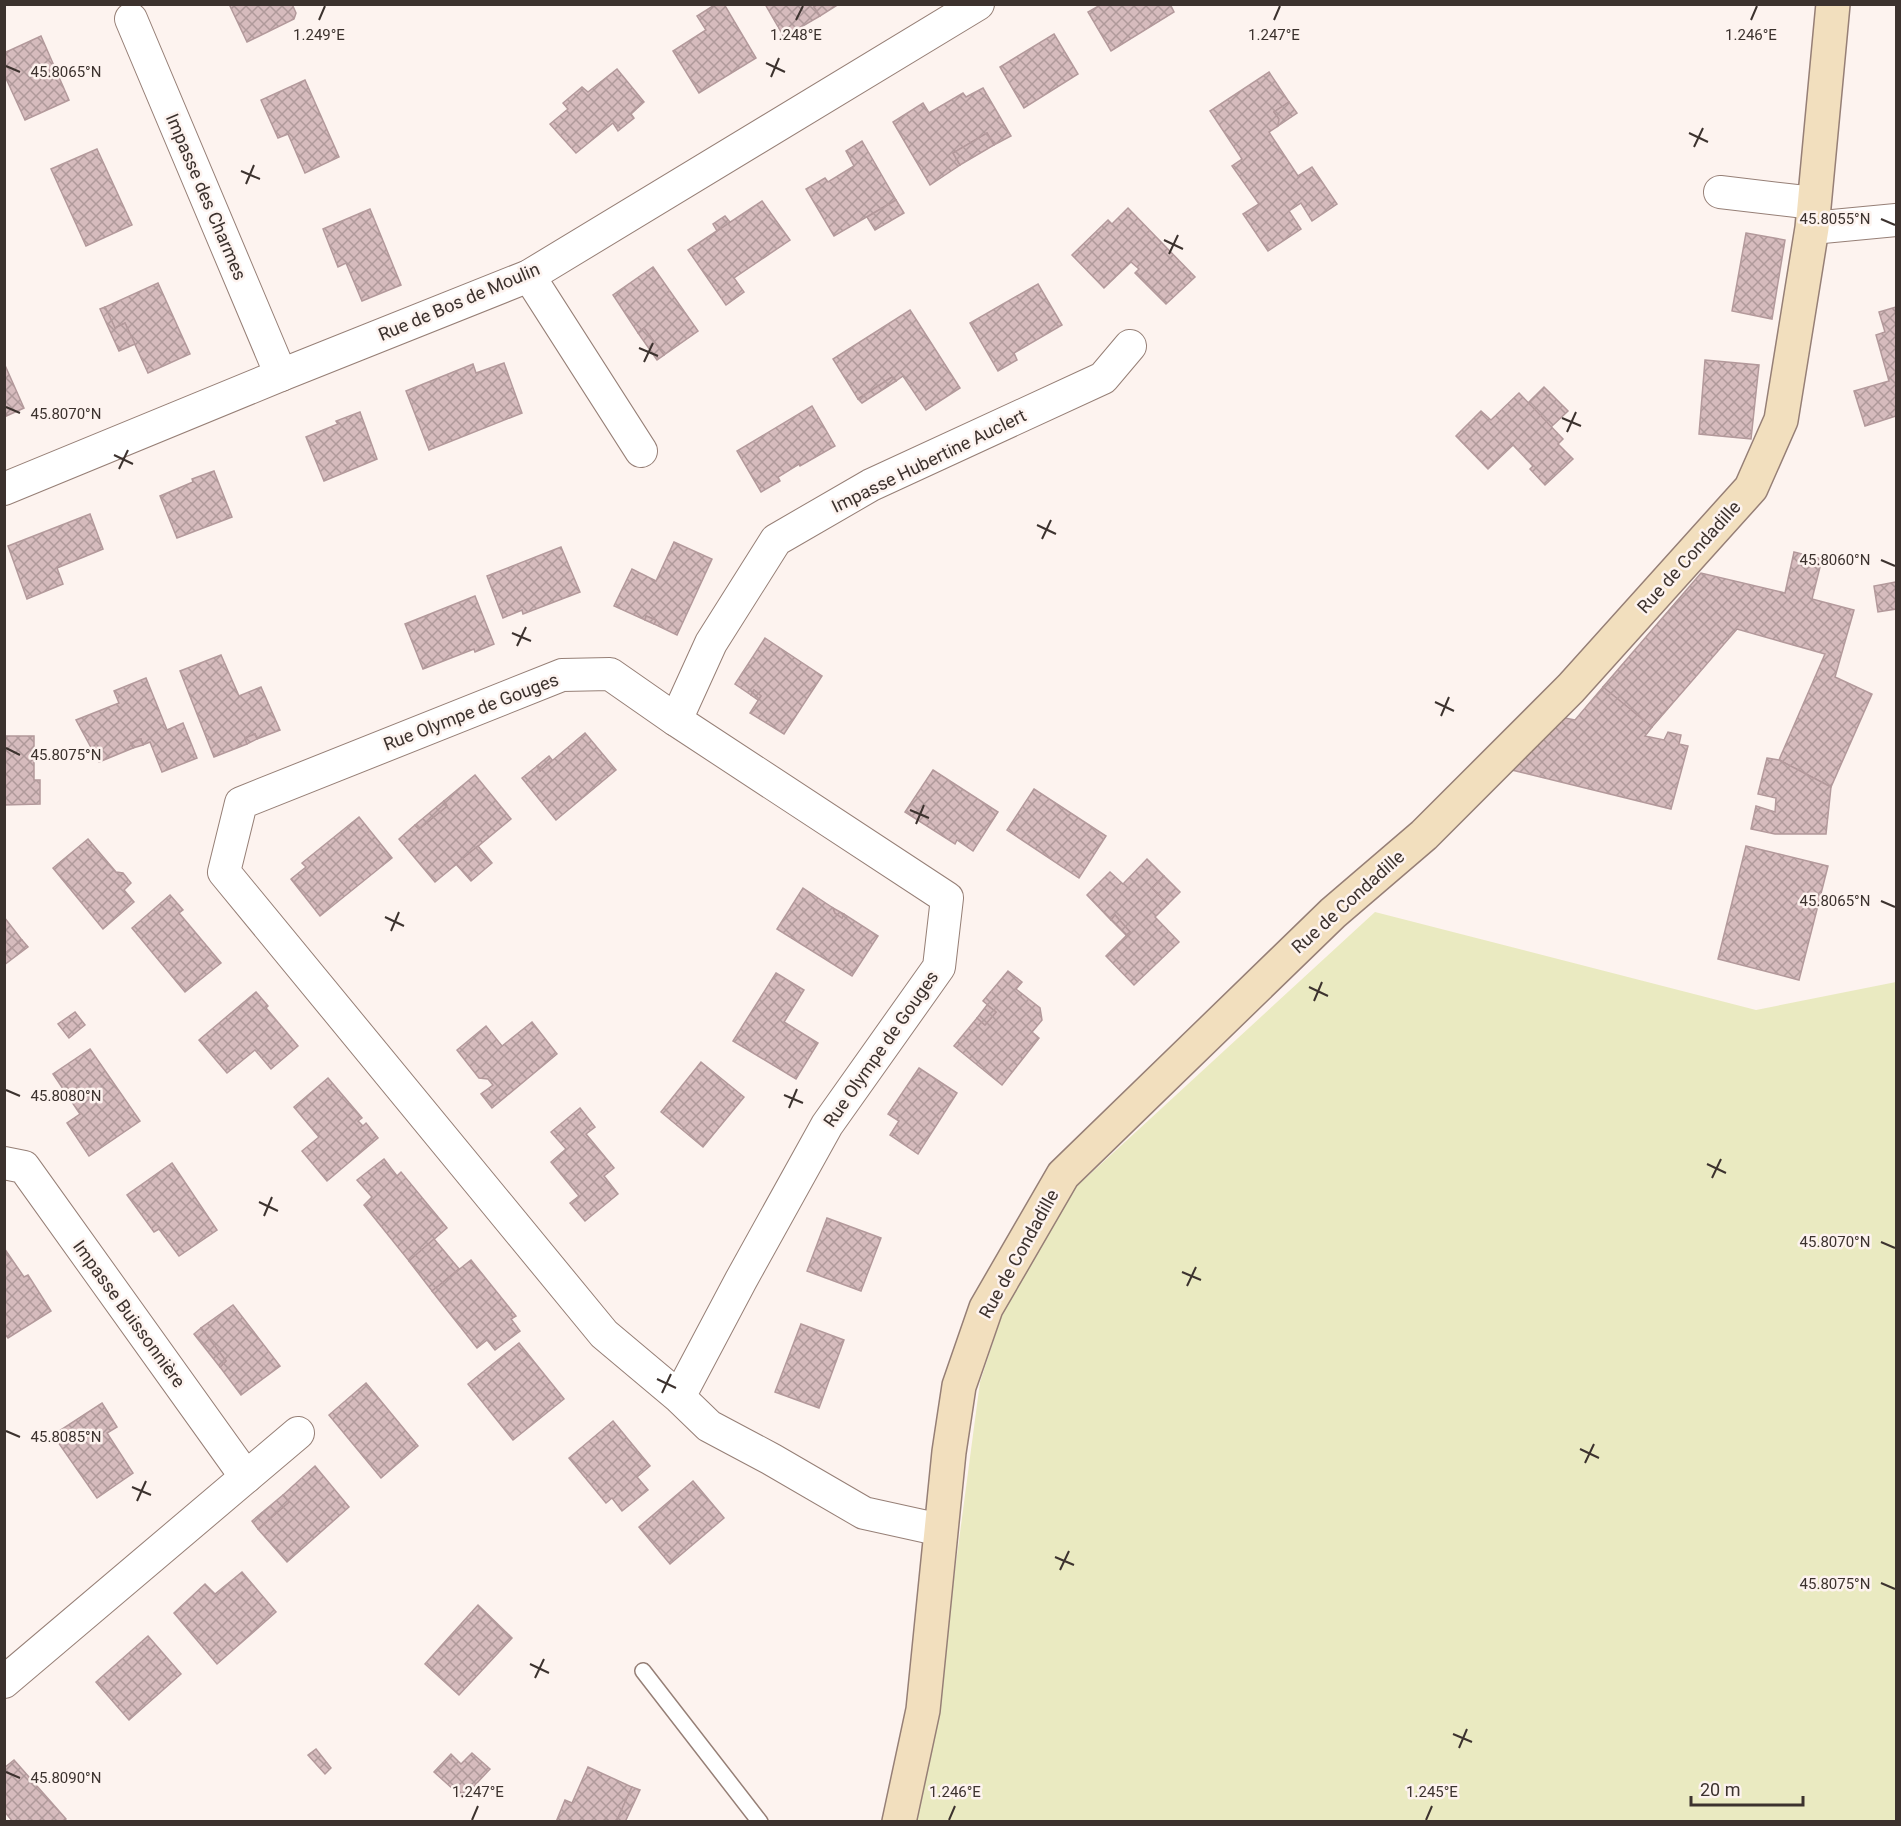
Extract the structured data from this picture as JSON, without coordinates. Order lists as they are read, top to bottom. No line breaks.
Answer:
{"streets":{"street":["Impasse des Charmes","Rue de Bos de Moulin","Impasse Hubertine Auclert","Rue de Condadille","Rue Olympe de Gouges","Impasse Buissonnière"]},"crossings":[["Impasse des Charmes","Rue de Bos de Moulin"],["Impasse Hubertine Auclert","Rue Olympe de Gouges"],["Rue de Condadille","Rue Olympe de Gouges"]],"scale_bar":"20 m","coordinates":["1.249°E","1.248°E","1.247°E","1.246°E","45.8065°N","45.8055°N","45.8070°N","45.8060°N","45.8075°N","45.8080°N","45.8085°N","45.8090°N","1.245°E"]}
